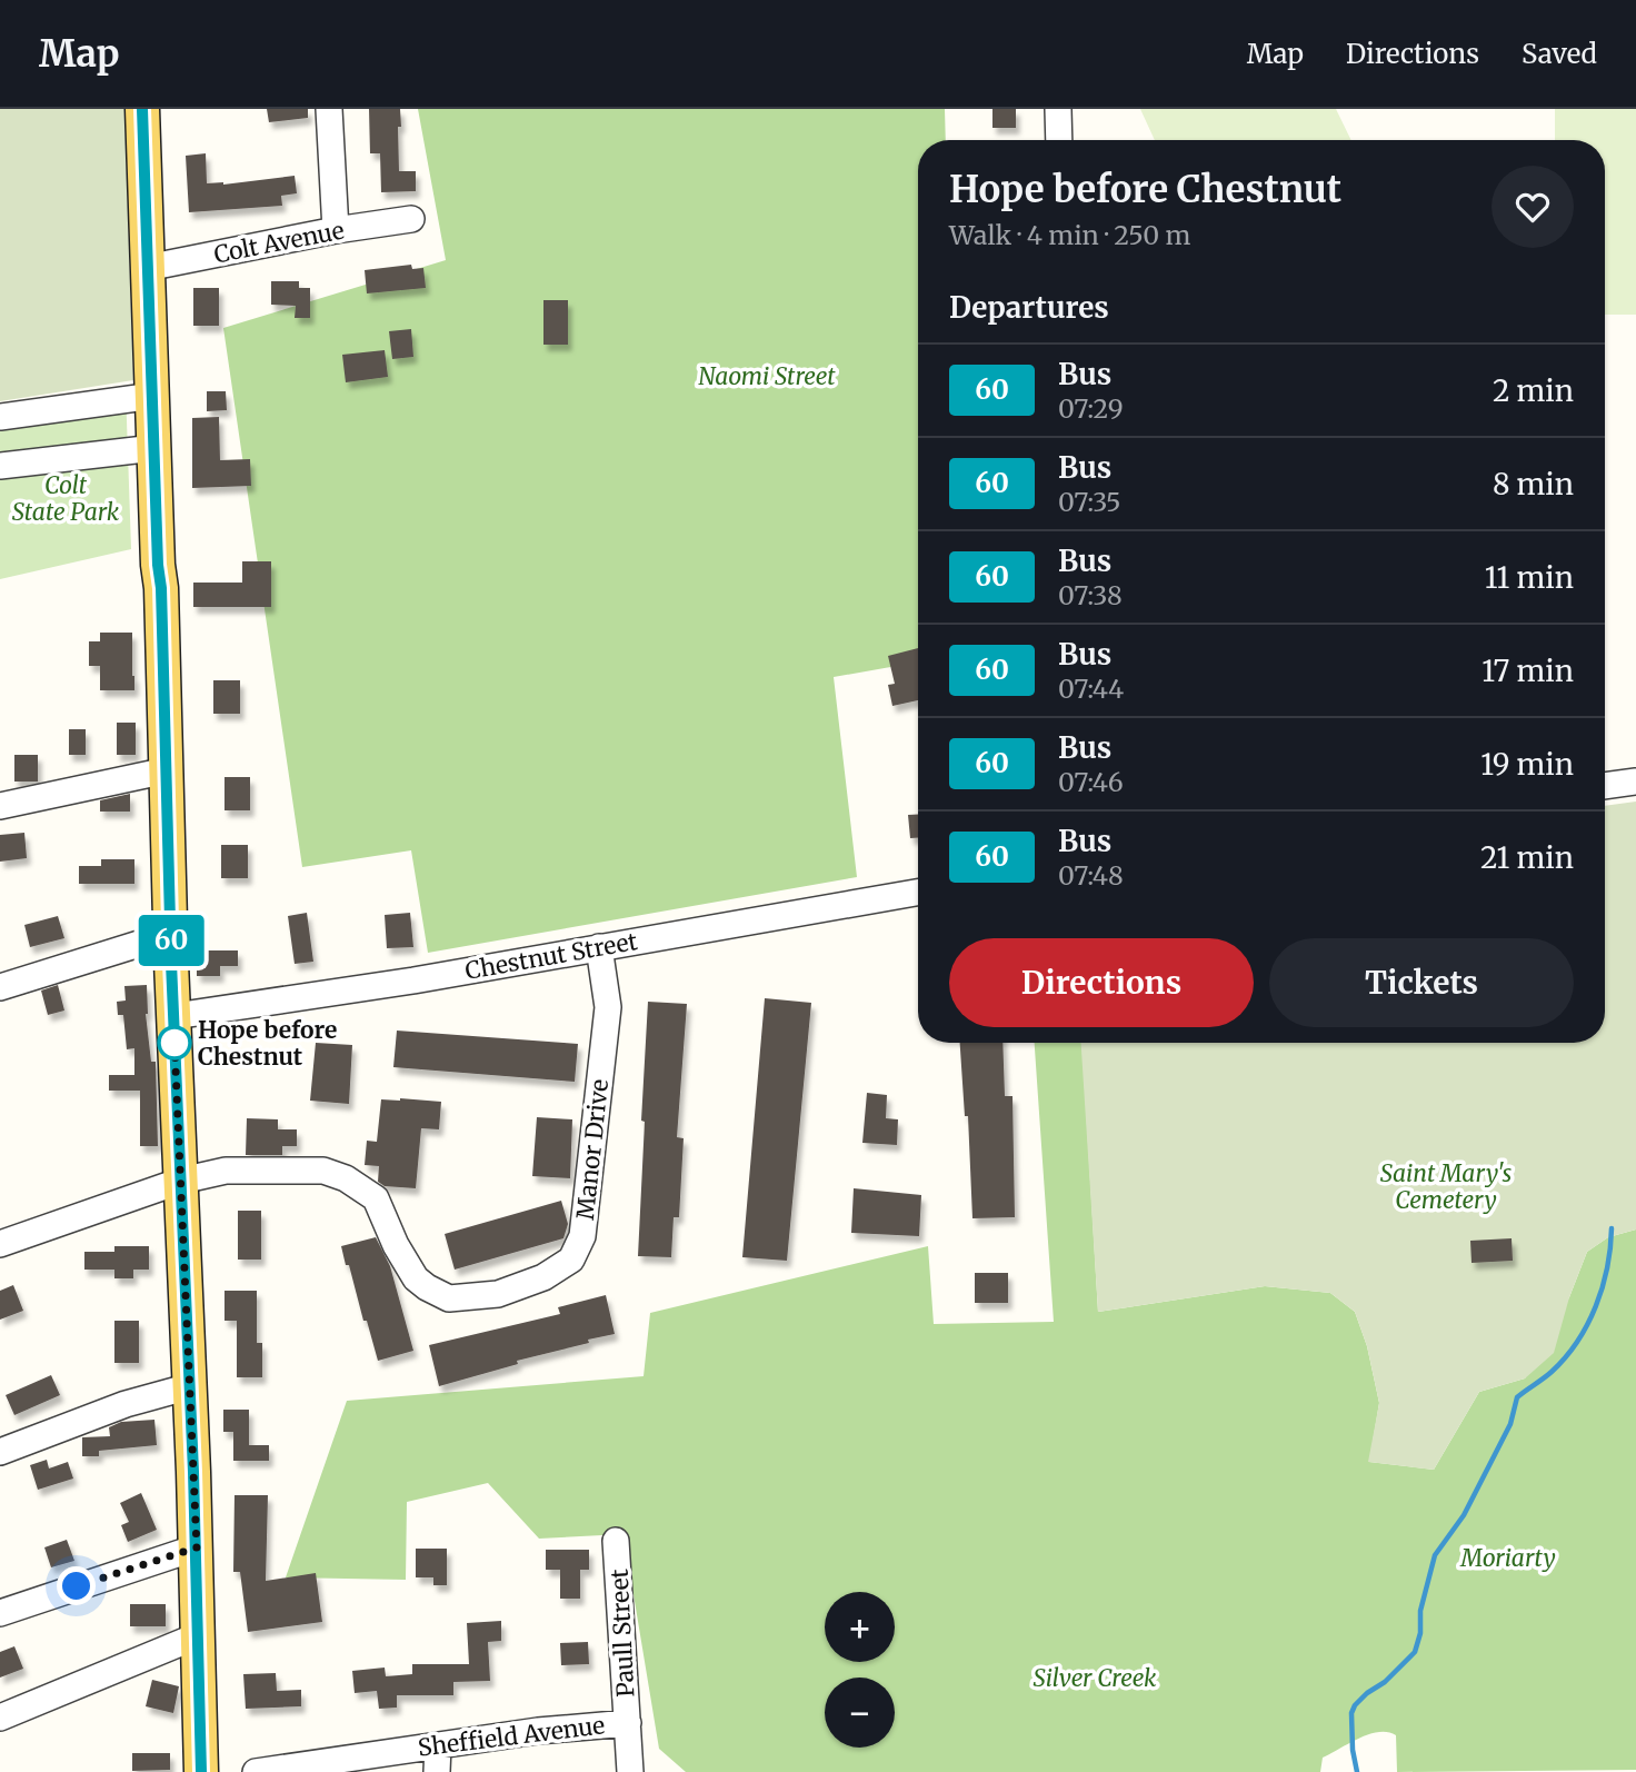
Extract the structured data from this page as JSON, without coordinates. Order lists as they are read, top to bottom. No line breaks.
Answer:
{"streets":{"street":["Colt Avenue","Chestnut Street","Manor Drive","Paull Street","Sheffield Avenue"]},"crossings":[["Chestnut Street","Manor Drive"],["Paull Street","Sheffield Avenue"]],"parks":["Naomi Street","Colt State Park","Saint Mary's Cemetery","Moriarty","Silver Creek"],"places":["Hope before Chestnut"],"lines":["bus line 60"],"page":{"header":"Map","nav":["Map","Directions","Saved"],"on_map":"60","heading":[["Hope before Chestnut","Walk · 4 min · 250 m"],"Departures"],"list":[{"mark":"60","name":"Bus","note":"07:29","value":"2 min"},{"mark":"60","name":"Bus","note":"07:35","value":"8 min"},{"mark":"60","name":"Bus","note":"07:38","value":"11 min"},{"mark":"60","name":"Bus","note":"07:44","value":"17 min"},{"mark":"60","name":"Bus","note":"07:46","value":"19 min"},{"mark":"60","name":"Bus","note":"07:48","value":"21 min"}],"buttons":["Directions","Tickets"],"map_buttons":["+","−"]}}
